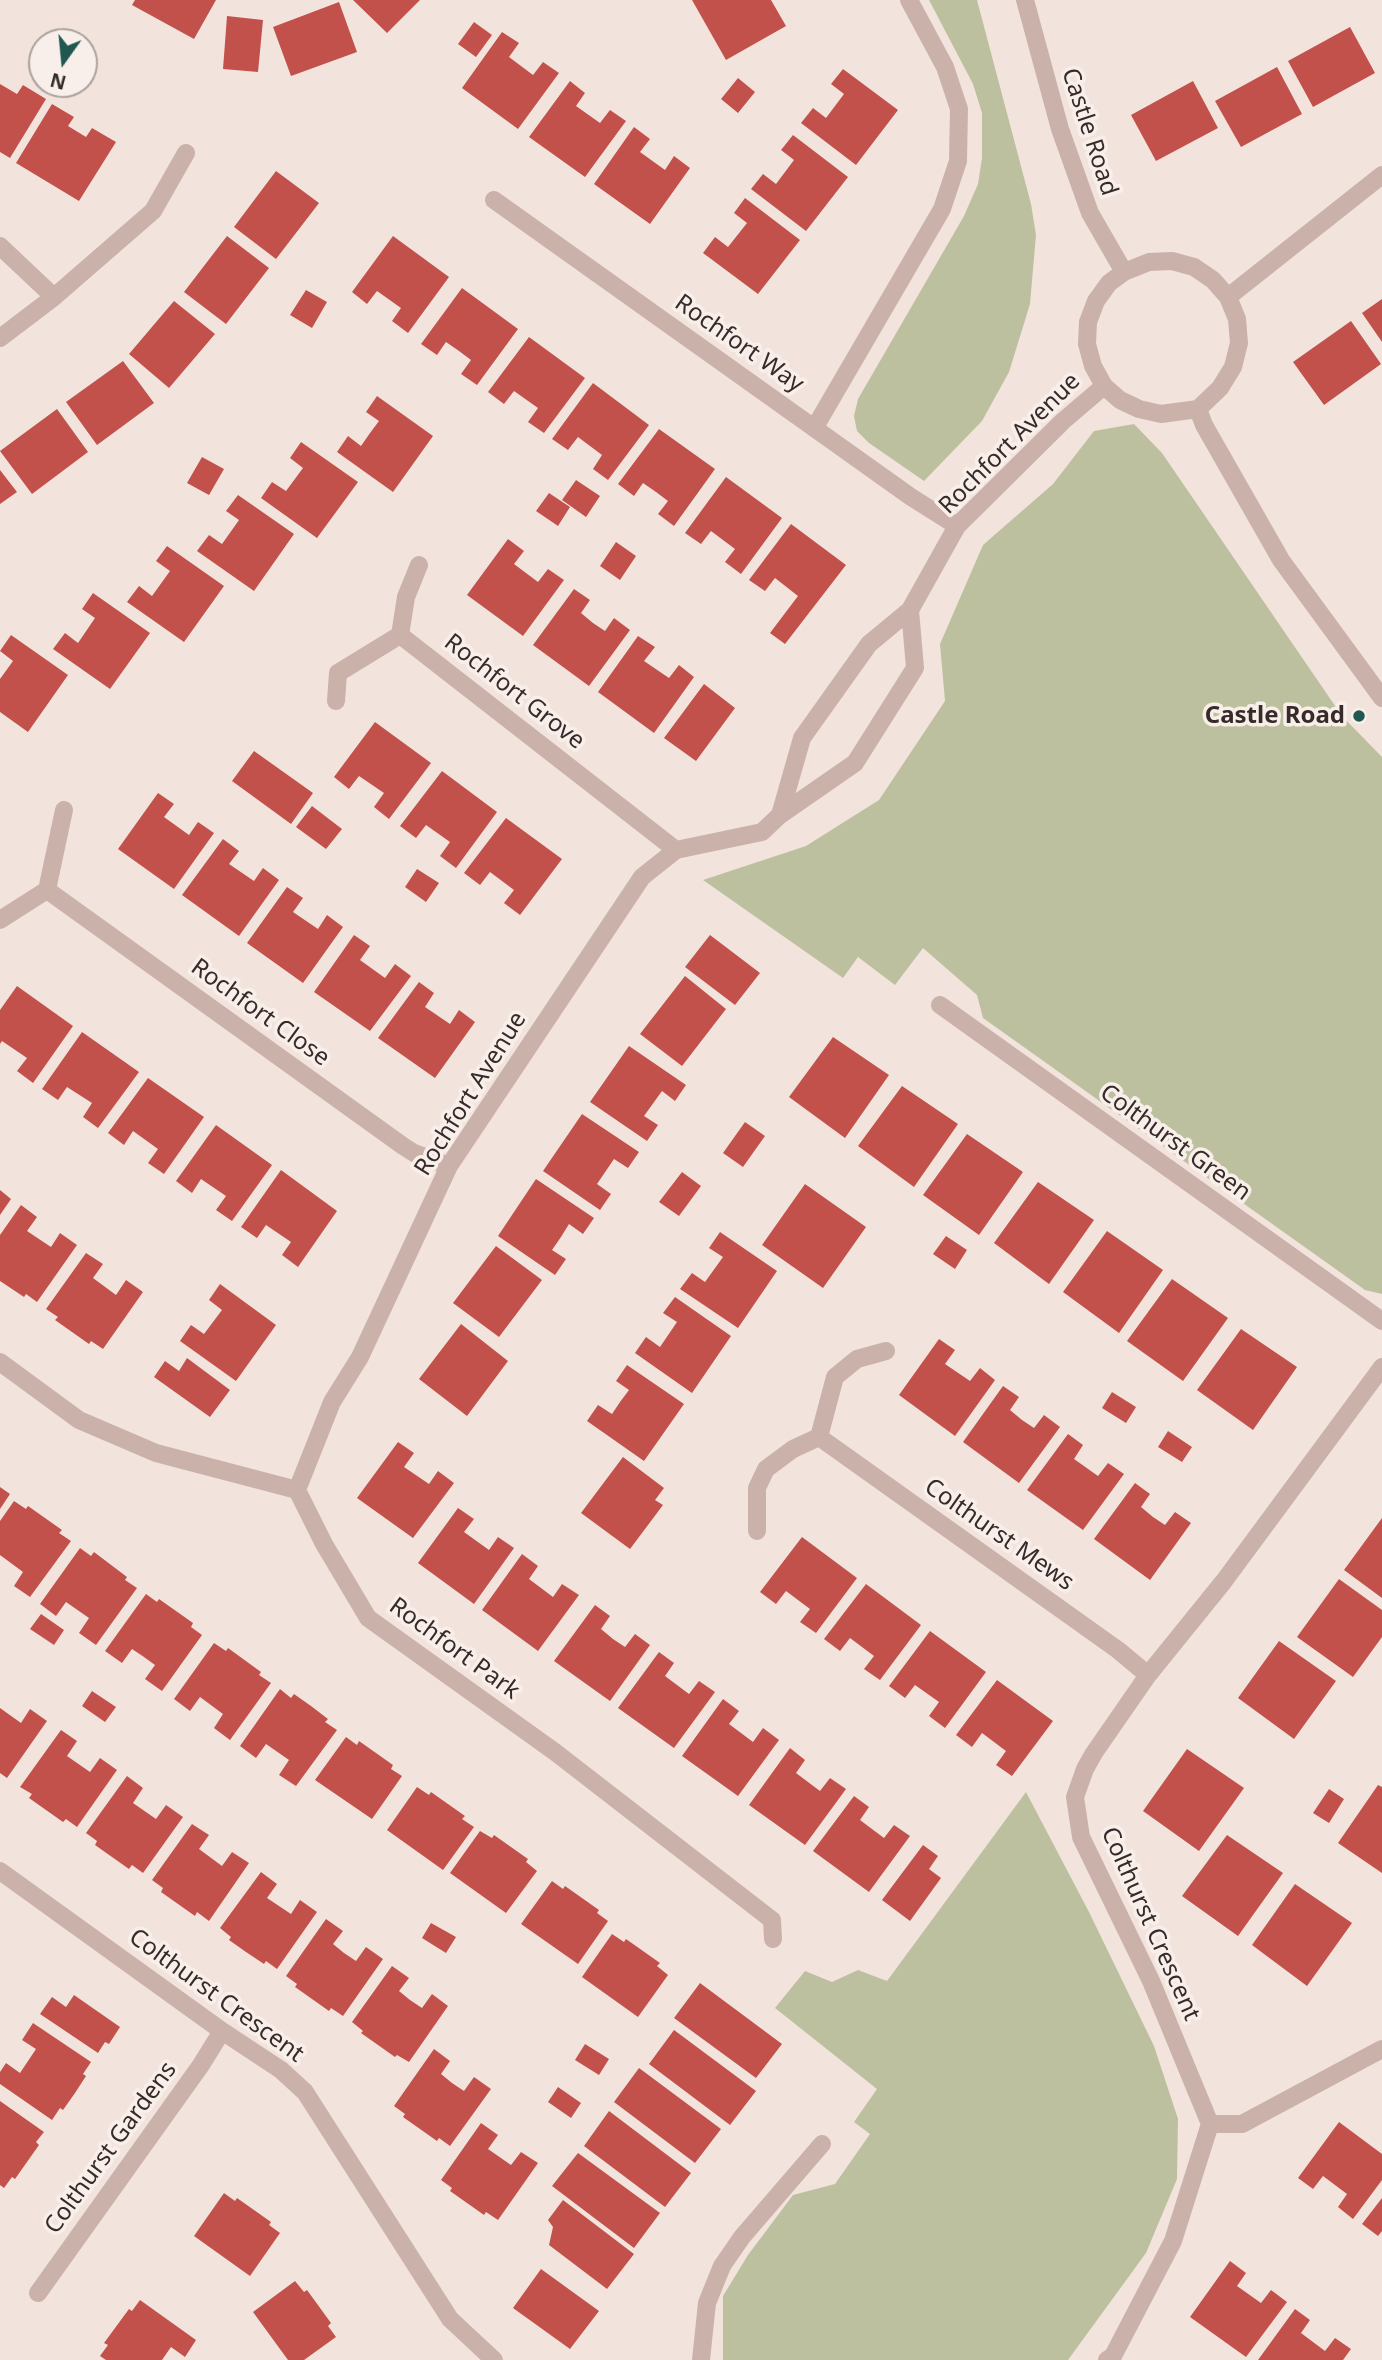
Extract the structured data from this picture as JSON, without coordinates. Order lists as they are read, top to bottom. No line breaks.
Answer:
{"streets":{"street":["Castle Road","Rochfort Way","Rochfort Avenue","Rochfort Grove","Rochfort Close","Colthurst Green","Colthurst Mews","Rochfort Park","Colthurst Crescent","Colthurst Gardens"]},"crossings":[["Castle Road","Rochfort Avenue"],["Rochfort Way","Rochfort Avenue"],["Rochfort Avenue","Rochfort Grove"],["Rochfort Avenue","Rochfort Close"],["Rochfort Avenue","Rochfort Park"],["Colthurst Mews","Colthurst Crescent"],["Colthurst Crescent","Colthurst Gardens"]],"places":["Castle Road"],"north":"bottom"}
